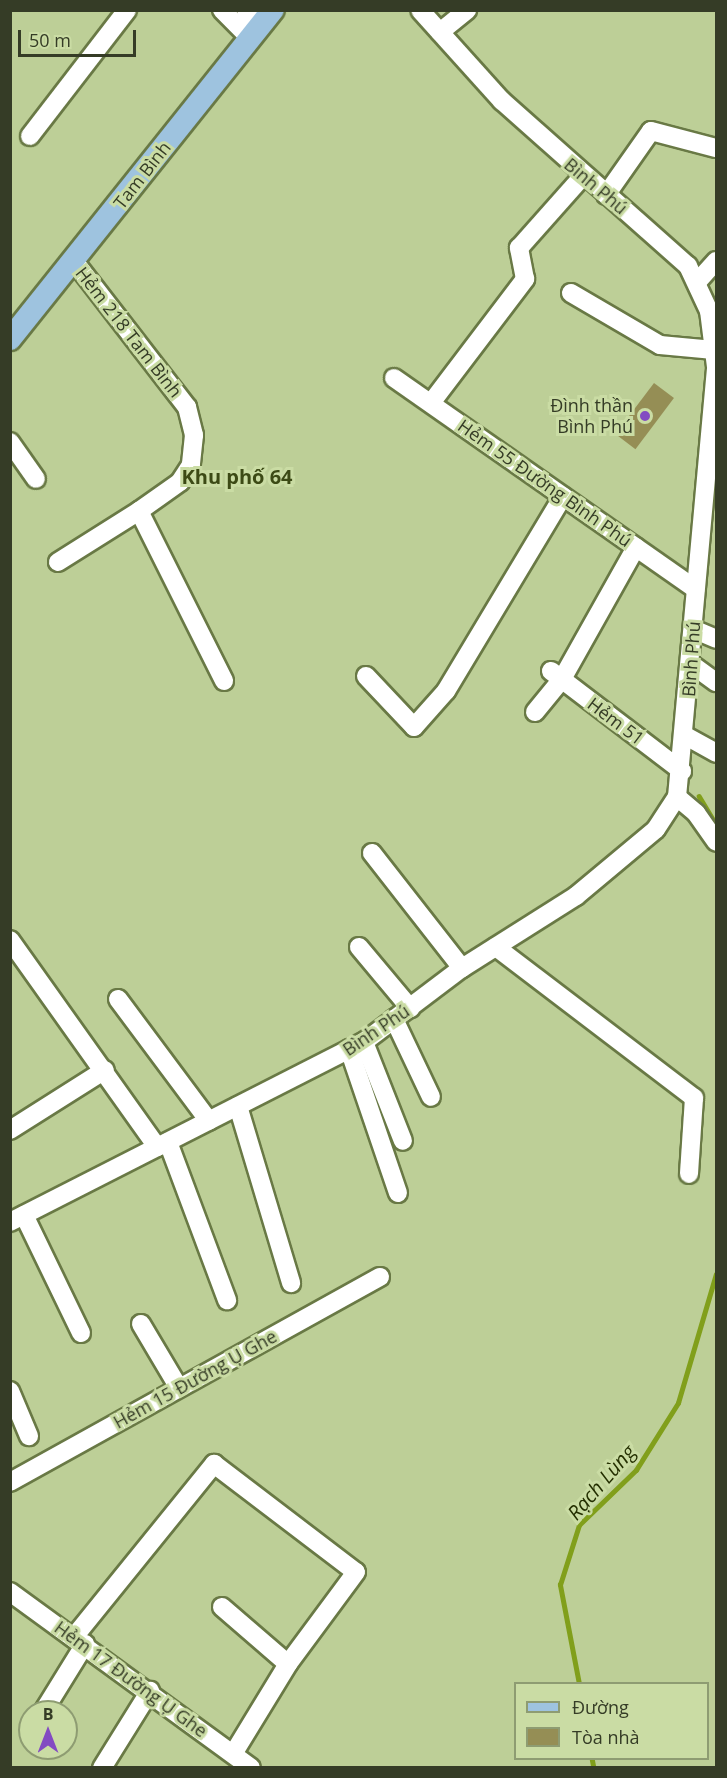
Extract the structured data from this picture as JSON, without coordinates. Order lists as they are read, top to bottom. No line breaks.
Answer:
{"streets":{"main road":["Tam Bình"],"street":["Bình Phú","Hẻm 218 Tam Bình","Hẻm 55 Đường Bình Phú","Hẻm 51","Hẻm 15 Đường Ụ Ghe","Hẻm 17 Đường Ụ Ghe"]},"crossings":[["Tam Bình","Hẻm 218 Tam Bình"],["Bình Phú","Hẻm 55 Đường Bình Phú"],["Bình Phú","Hẻm 51"]],"districts":["Khu phố 64"],"water":["Rạch Lùng"],"places":["Đình thần Bình Phú"],"legend":["Đường","Tòa nhà"],"scale_bar":"50 m","north":"top"}
